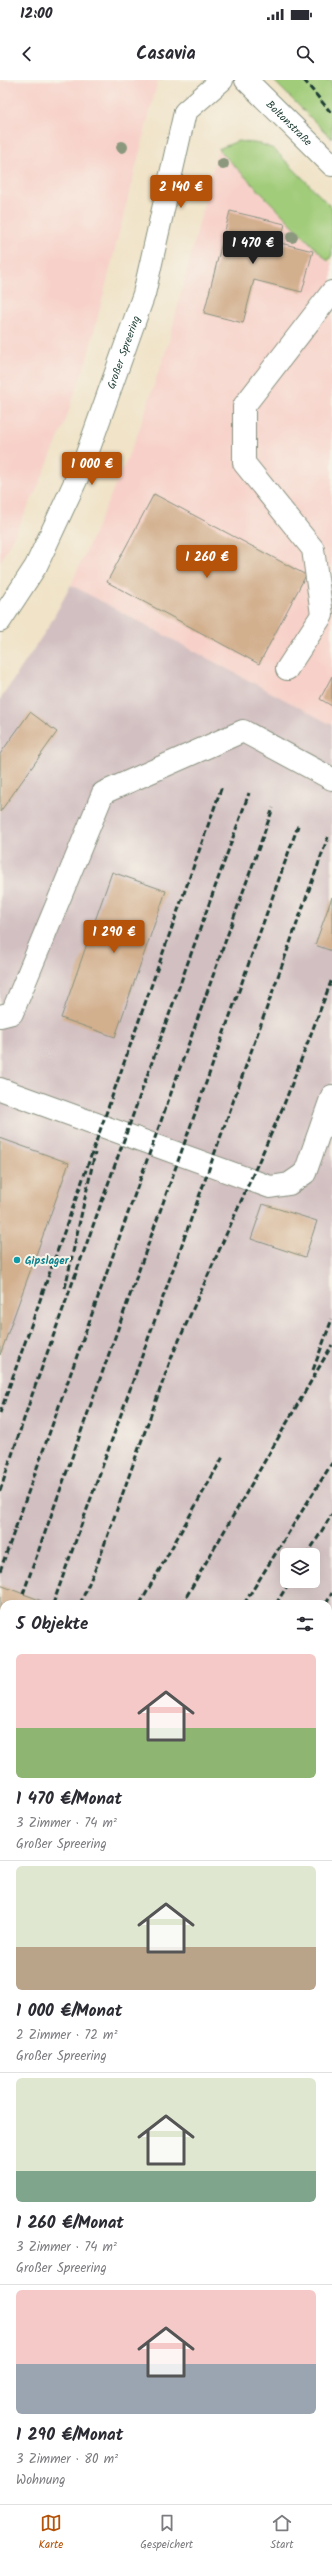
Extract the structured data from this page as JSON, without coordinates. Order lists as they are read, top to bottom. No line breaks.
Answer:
{"streets":{"street":["Boltonstraße","Großer Spreering"]},"places":["Gipslager"],"page":{"status":"12:00","header":"Casavia","price":["2 140 €","1 470 €","1 000 €","1 260 €","1 290 €"],"heading":"5 Objekte","list":[{"name":"1 470 €/Monat","note":"3 Zimmer · 74 m² · Großer Spreering"},{"name":"1 000 €/Monat","note":"2 Zimmer · 72 m² · Großer Spreering"},{"name":"1 260 €/Monat","note":"3 Zimmer · 74 m² · Großer Spreering"},{"name":"1 290 €/Monat","note":"3 Zimmer · 80 m² · Wohnung"}],"tabs":["Karte","Gespeichert","Start"]}}
